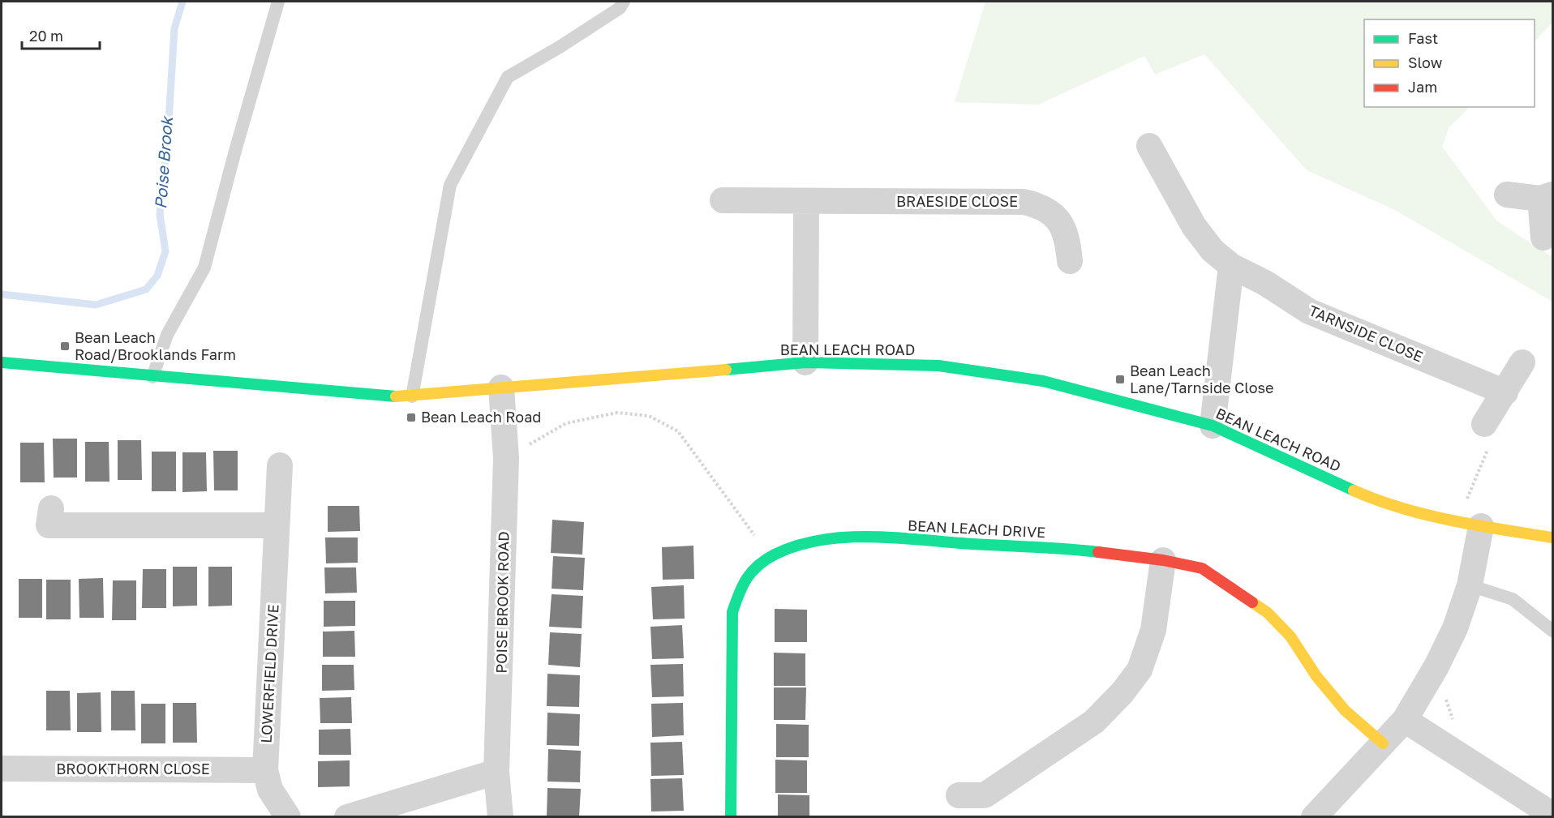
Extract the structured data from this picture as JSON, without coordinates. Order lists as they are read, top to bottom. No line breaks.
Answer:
{"streets":{"street":["BRAESIDE CLOSE","TARNSIDE CLOSE","BEAN LEACH ROAD","BEAN LEACH DRIVE","POISE BROOK ROAD","LOWERFIELD DRIVE","BROOKTHORN CLOSE"]},"crossings":[["BEAN LEACH ROAD","POISE BROOK ROAD"],["LOWERFIELD DRIVE","BROOKTHORN CLOSE"]],"water":["Poise Brook"],"places":{"transit":["Bean Leach Road/Brooklands Farm","Bean Leach Lane/Tarnside Close","Bean Leach Road"]},"legend":["Fast","Slow","Jam"],"scale_bar":"20 m"}
